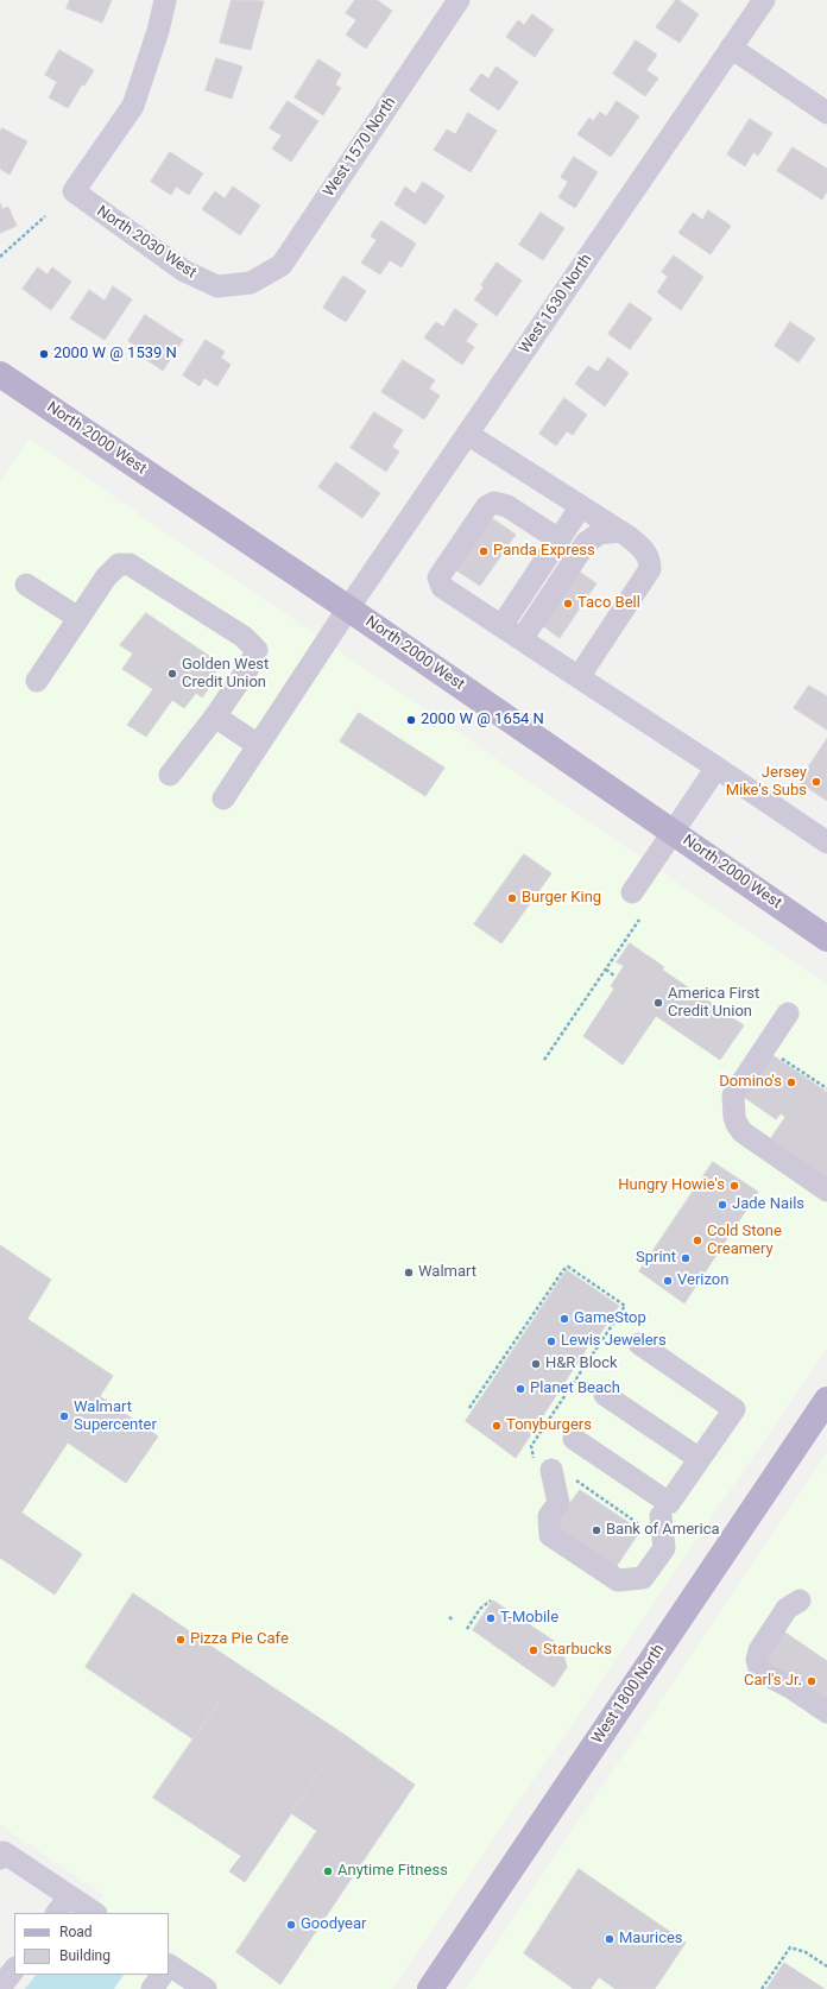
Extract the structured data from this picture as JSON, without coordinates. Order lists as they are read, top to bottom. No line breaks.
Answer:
{"streets":{"main road":["North 2000 West","West 1800 North"],"street":["West 1570 North","North 2030 West","West 1630 North"]},"crossings":[["West 1570 North","North 2030 West"],["West 1630 North","North 2000 West"]],"places":["2000 W @ 1539 N","Panda Express","Taco Bell","Golden West Credit Union","2000 W @ 1654 N","Jersey Mike's Subs","Burger King","America First Credit Union","Domino's","Hungry Howie's","Jade Nails","Cold Stone Creamery","Sprint","Walmart","Verizon","GameStop","Lewis Jewelers","H&R Block","Planet Beach","Walmart Supercenter","Tonyburgers","Bank of America","T-Mobile","Pizza Pie Cafe","Starbucks","Carl's Jr.","Anytime Fitness","Goodyear","Maurices"],"legend":["Road","Building"]}
